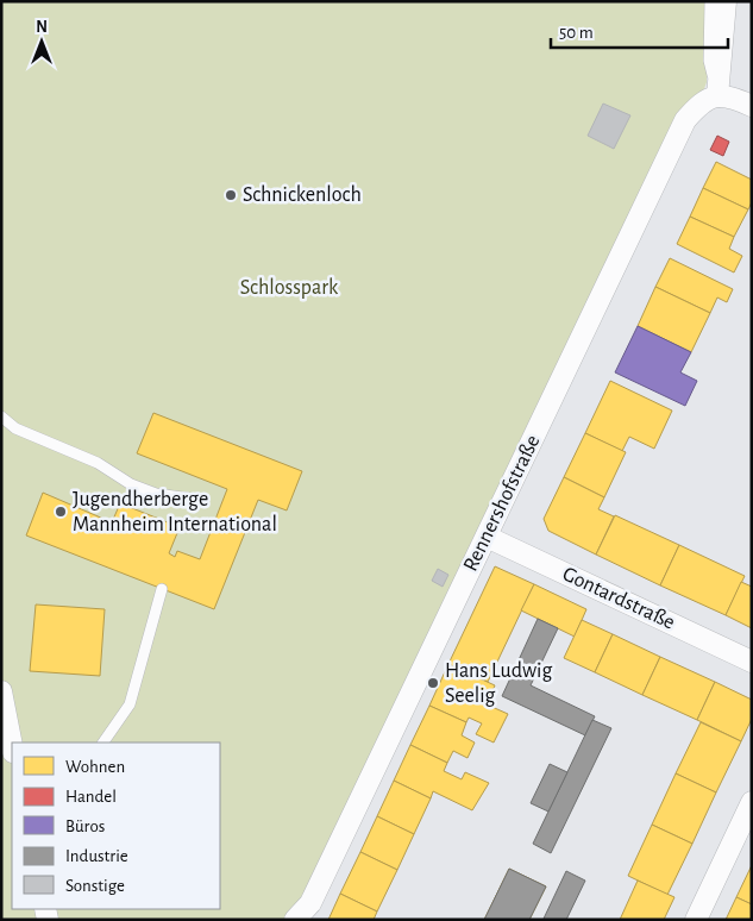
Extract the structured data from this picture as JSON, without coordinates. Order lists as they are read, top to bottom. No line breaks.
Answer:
{"streets":{"street":["Rennershofstraße","Gontardstraße"]},"crossings":[["Rennershofstraße","Gontardstraße"]],"parks":["Schlosspark"],"places":["Schnickenloch","Jugendherberge Mannheim International","Hans Ludwig Seelig"],"legend":["Wohnen","Handel","Büros","Industrie","Sonstige"],"scale_bar":"50 m","north":"top"}
